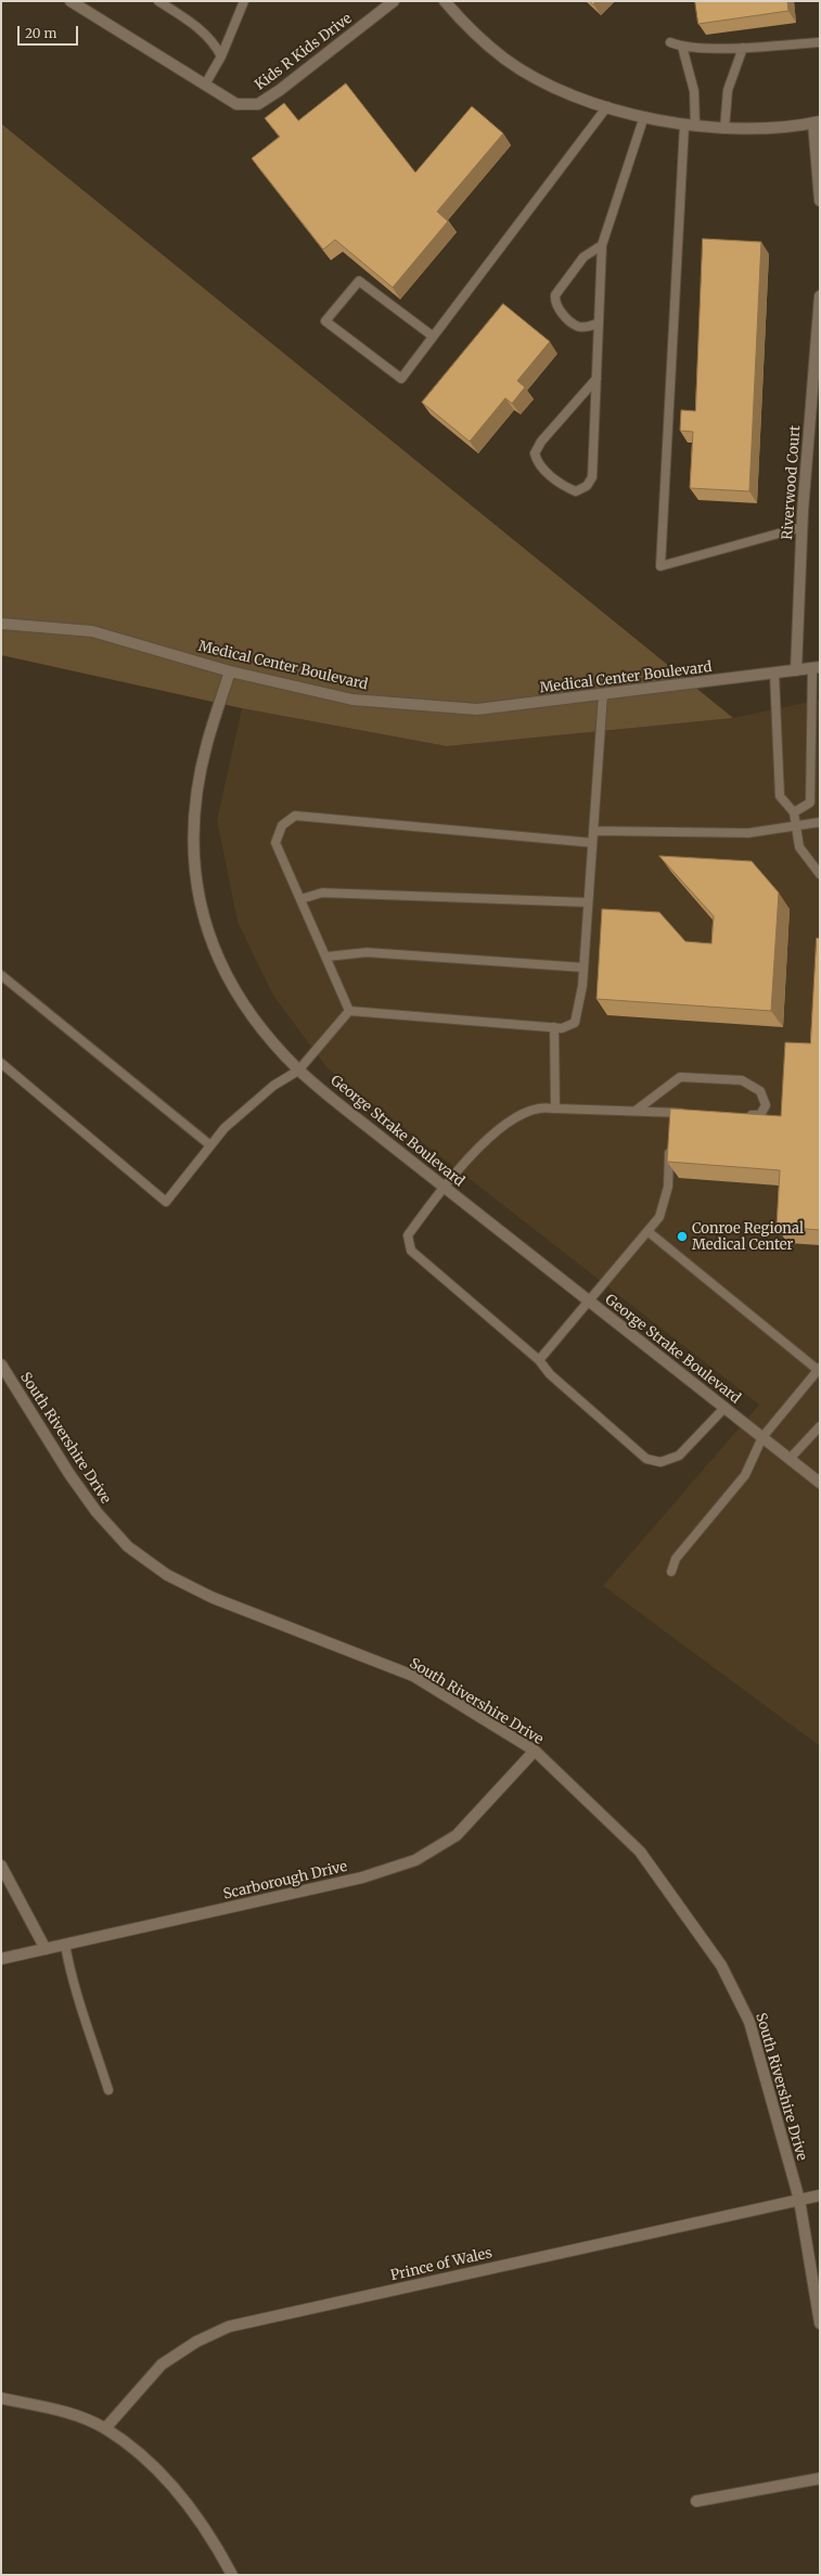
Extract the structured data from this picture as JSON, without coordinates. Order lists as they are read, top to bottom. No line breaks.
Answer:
{"streets":{"street":["Kids R Kids Drive","Riverwood Court","Medical Center Boulevard","George Strake Boulevard","South Rivershire Drive","Scarborough Drive","Prince of Wales"]},"crossings":[["Riverwood Court","Medical Center Boulevard"],["Medical Center Boulevard","George Strake Boulevard"],["South Rivershire Drive","Scarborough Drive"],["South Rivershire Drive","Prince of Wales"]],"places":["Conroe Regional Medical Center"],"scale_bar":"20 m"}
